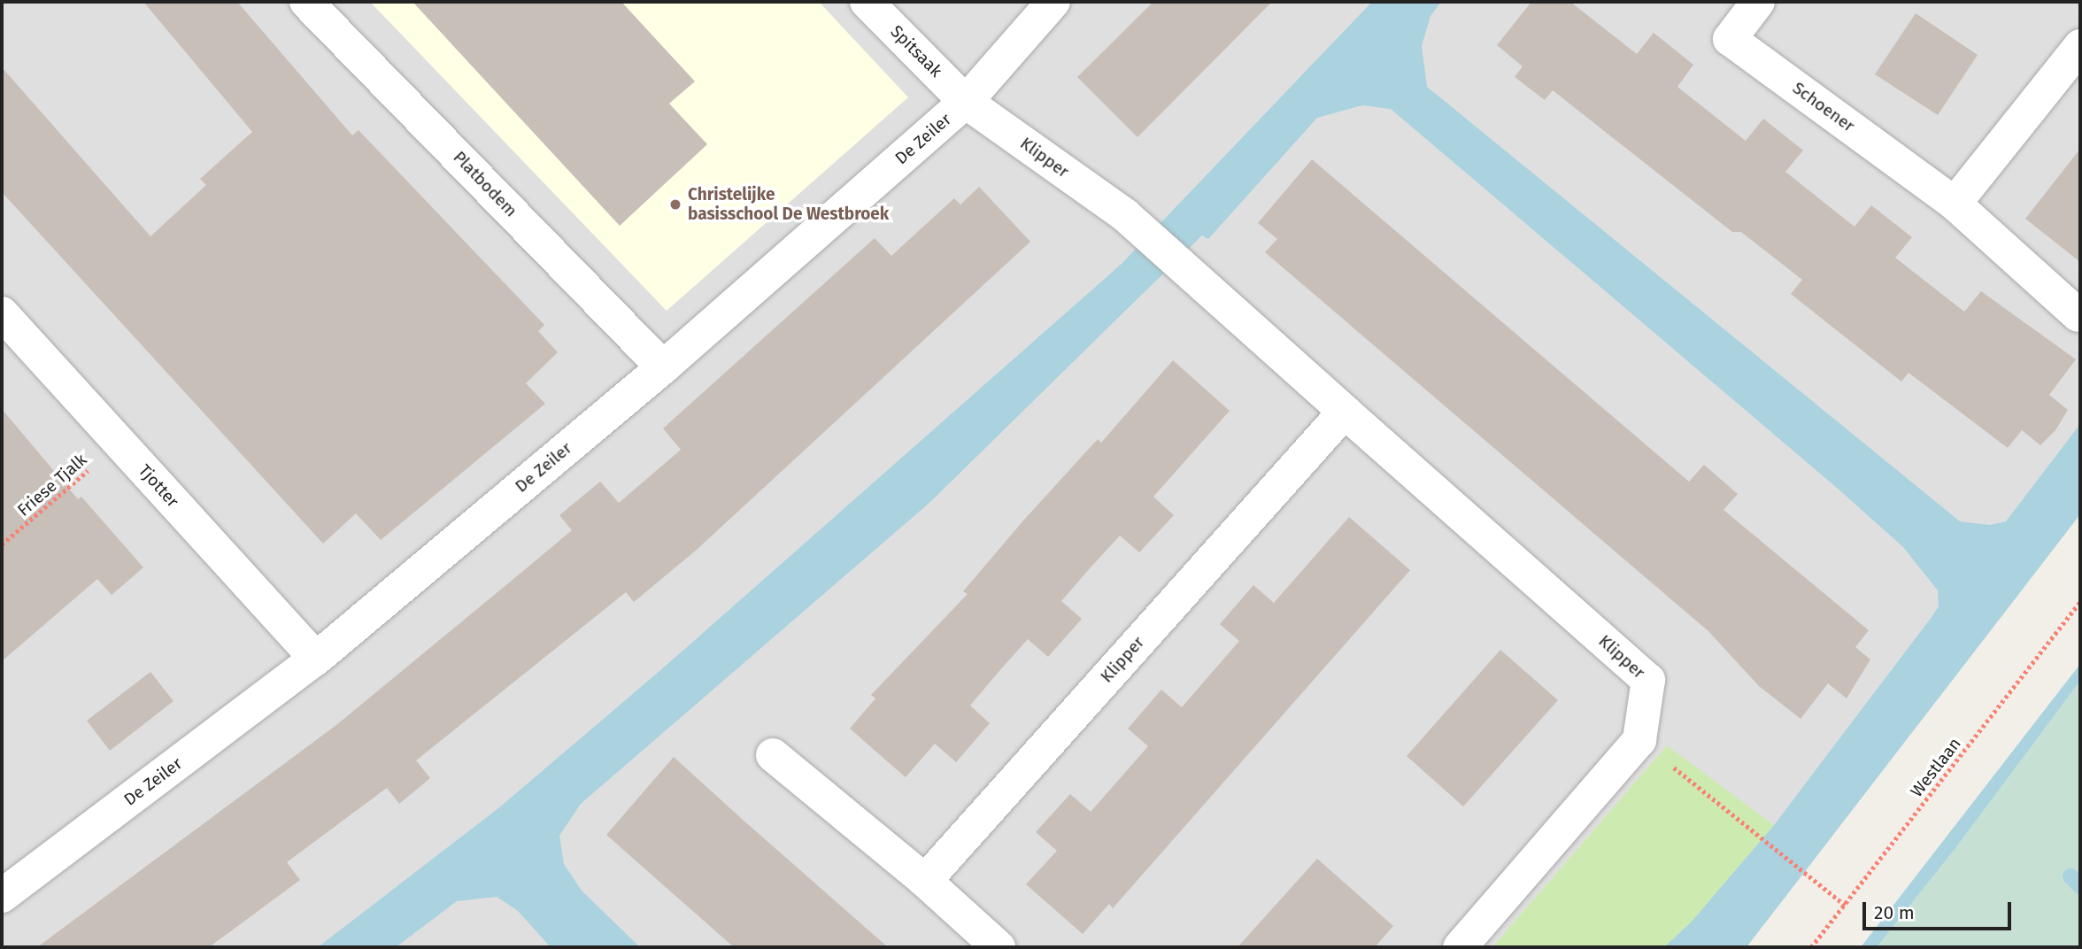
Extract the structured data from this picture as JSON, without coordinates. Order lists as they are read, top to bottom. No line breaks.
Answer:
{"streets":{"street":["Spitsaak","Schoener","De Zeiler","Klipper","Platbodem","Tjotter"],"path":["Friese Tjalk","Westlaan"]},"crossings":[["Spitsaak","De Zeiler"],["Spitsaak","Klipper"],["De Zeiler","Klipper"],["De Zeiler","Platbodem"],["De Zeiler","Tjotter"],["Friese Tjalk","Tjotter"]],"places":["Christelijke basisschool De Westbroek"],"scale_bar":"20 m"}
